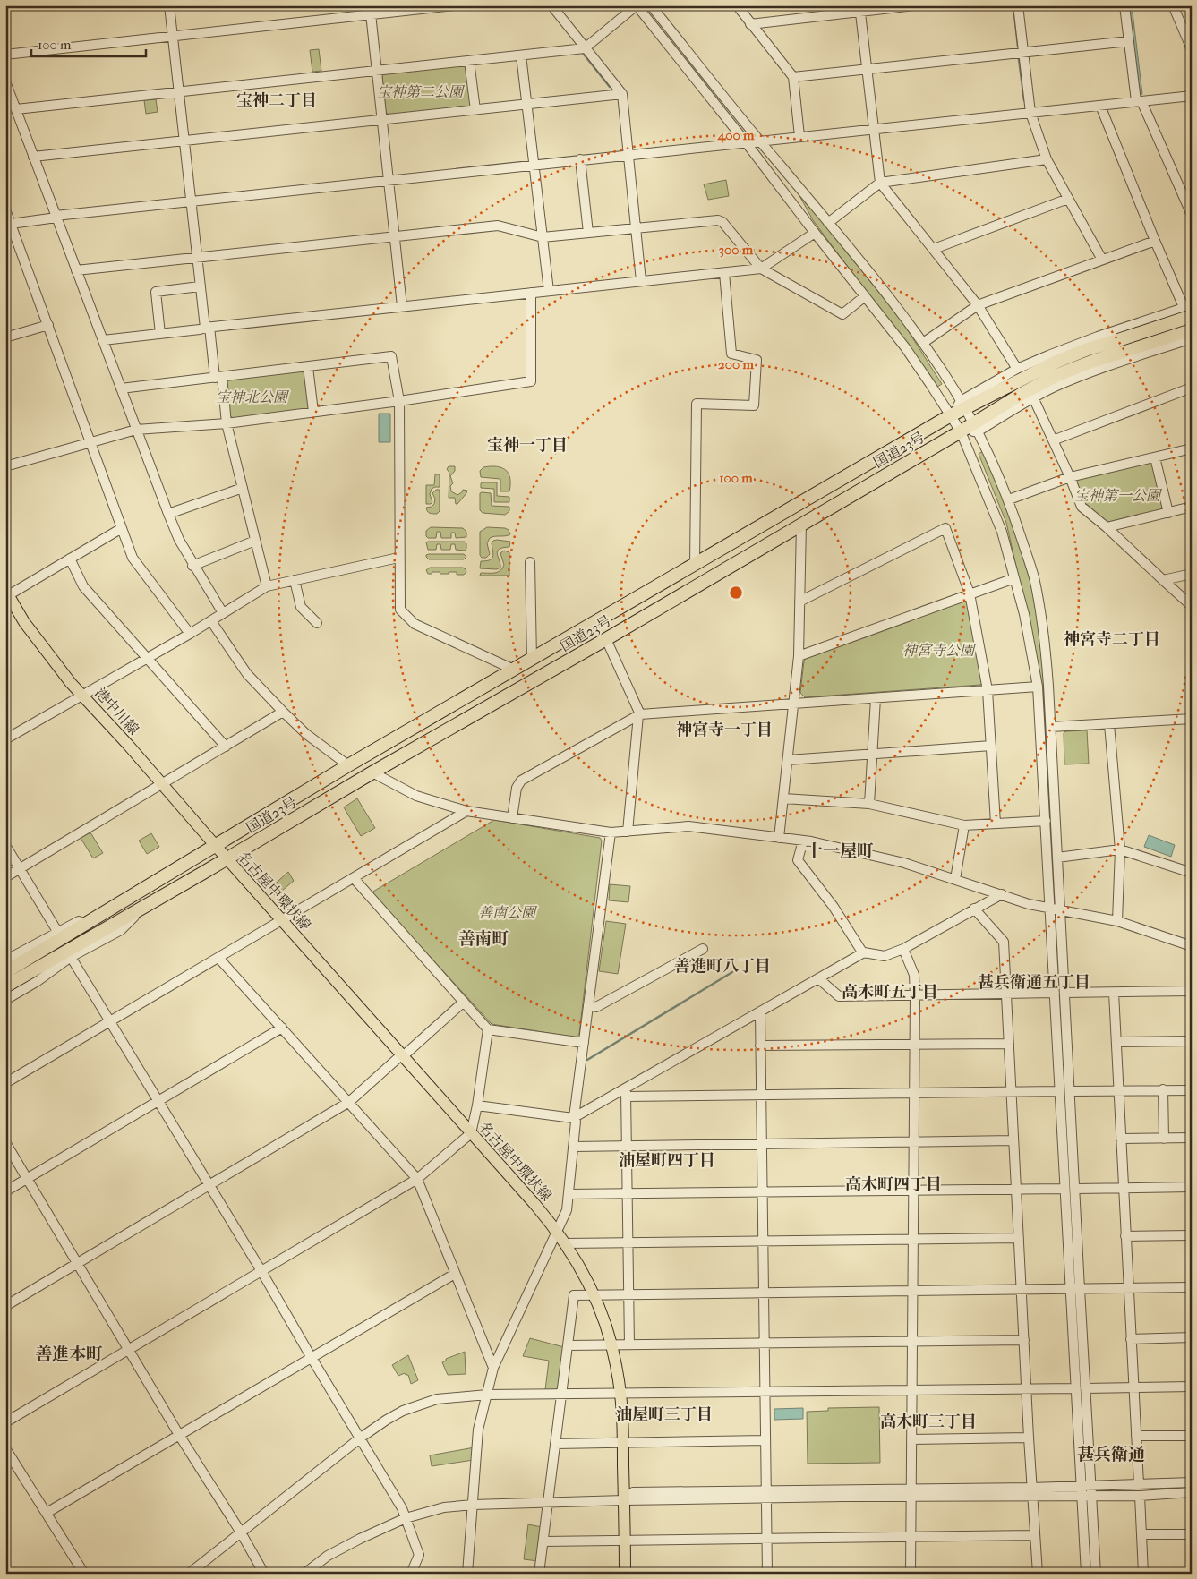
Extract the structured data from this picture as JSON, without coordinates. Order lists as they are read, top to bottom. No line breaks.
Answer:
{"streets":{"highway":["国道23号"],"main road":["港中川線","名古屋中環状線"]},"crossings":[["国道23号","港中川線"],["国道23号","名古屋中環状線"],["港中川線","名古屋中環状線"]],"districts":["宝神二丁目","宝神一丁目","神宮寺二丁目","神宮寺一丁目","十一屋町","善南町","善進町八丁目","甚兵衛通五丁目","高木町五丁目","油屋町四丁目","高木町四丁目","善進本町","油屋町三丁目","高木町三丁目","甚兵衛通"],"parks":["宝神第二公園","宝神北公園","宝神第一公園","神宮寺公園","善南公園"],"scale_bar":"100 m","rings":["400 m","300 m","200 m","100 m"]}
